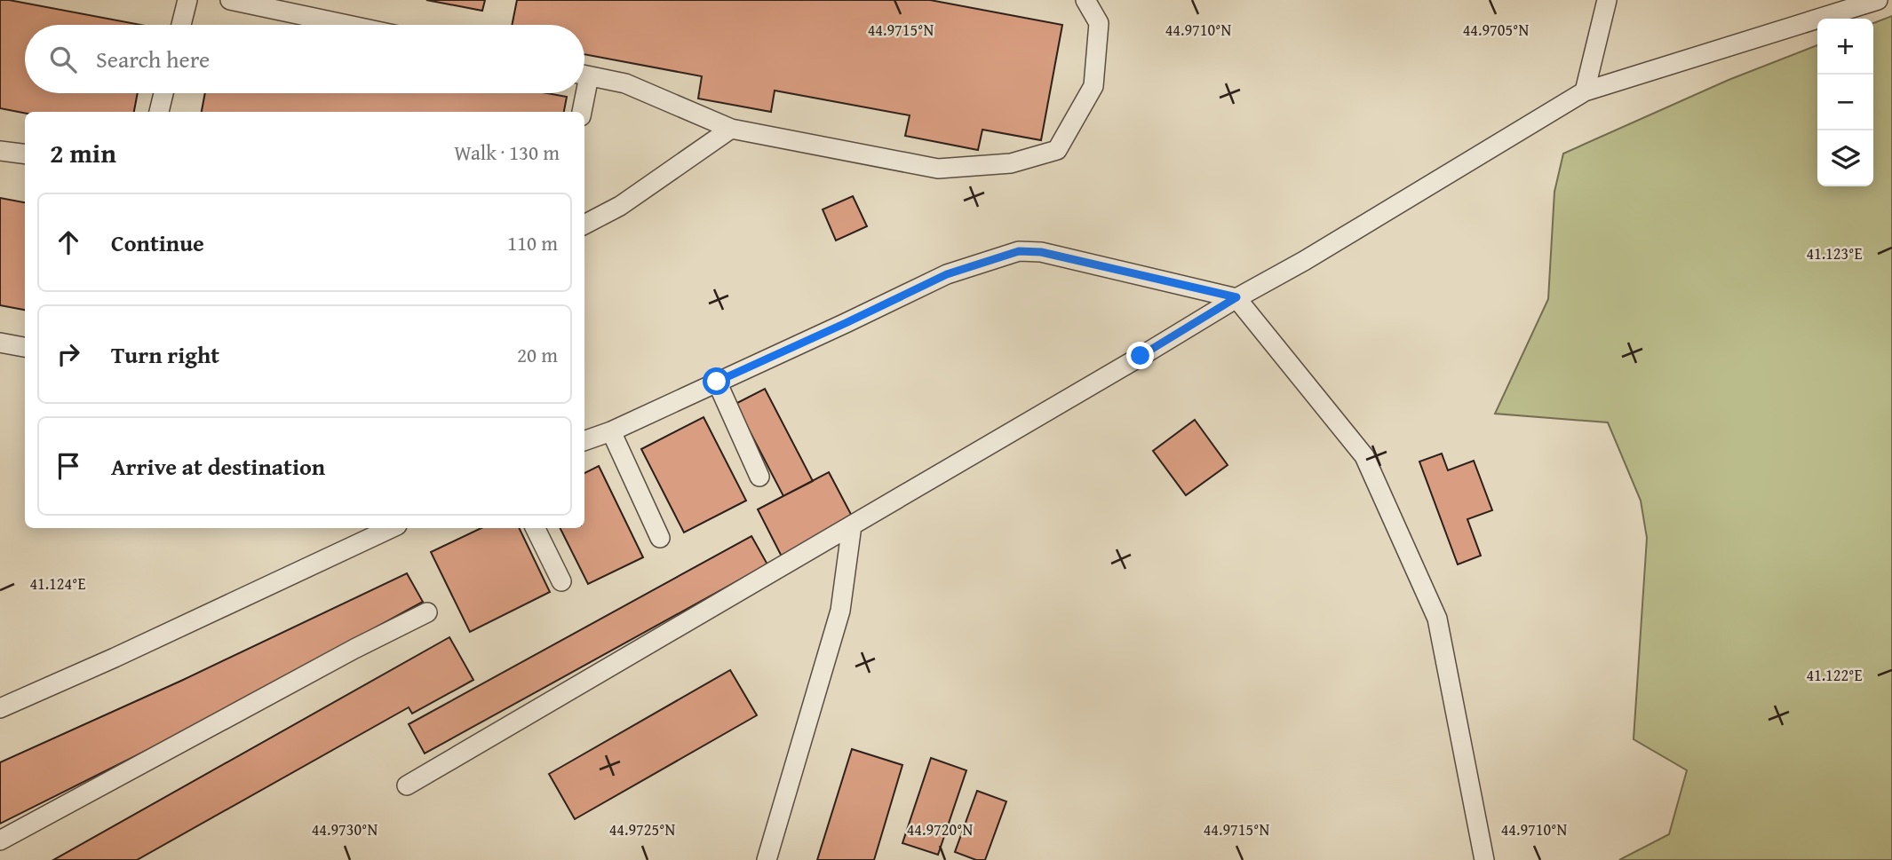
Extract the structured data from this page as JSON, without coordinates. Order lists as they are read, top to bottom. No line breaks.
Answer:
{"page":{"map_buttons":["+","−"],"search":"Search here","heading":["2 min","Walk · 130 m"],"list":[["Continue","110 m"],["Turn right","20 m"],"Arrive at destination"]},"coordinates":["44.9715°N","44.9710°N","44.9705°N","41.123°E","41.124°E","41.122°E","44.9730°N","44.9725°N","44.9720°N"]}
